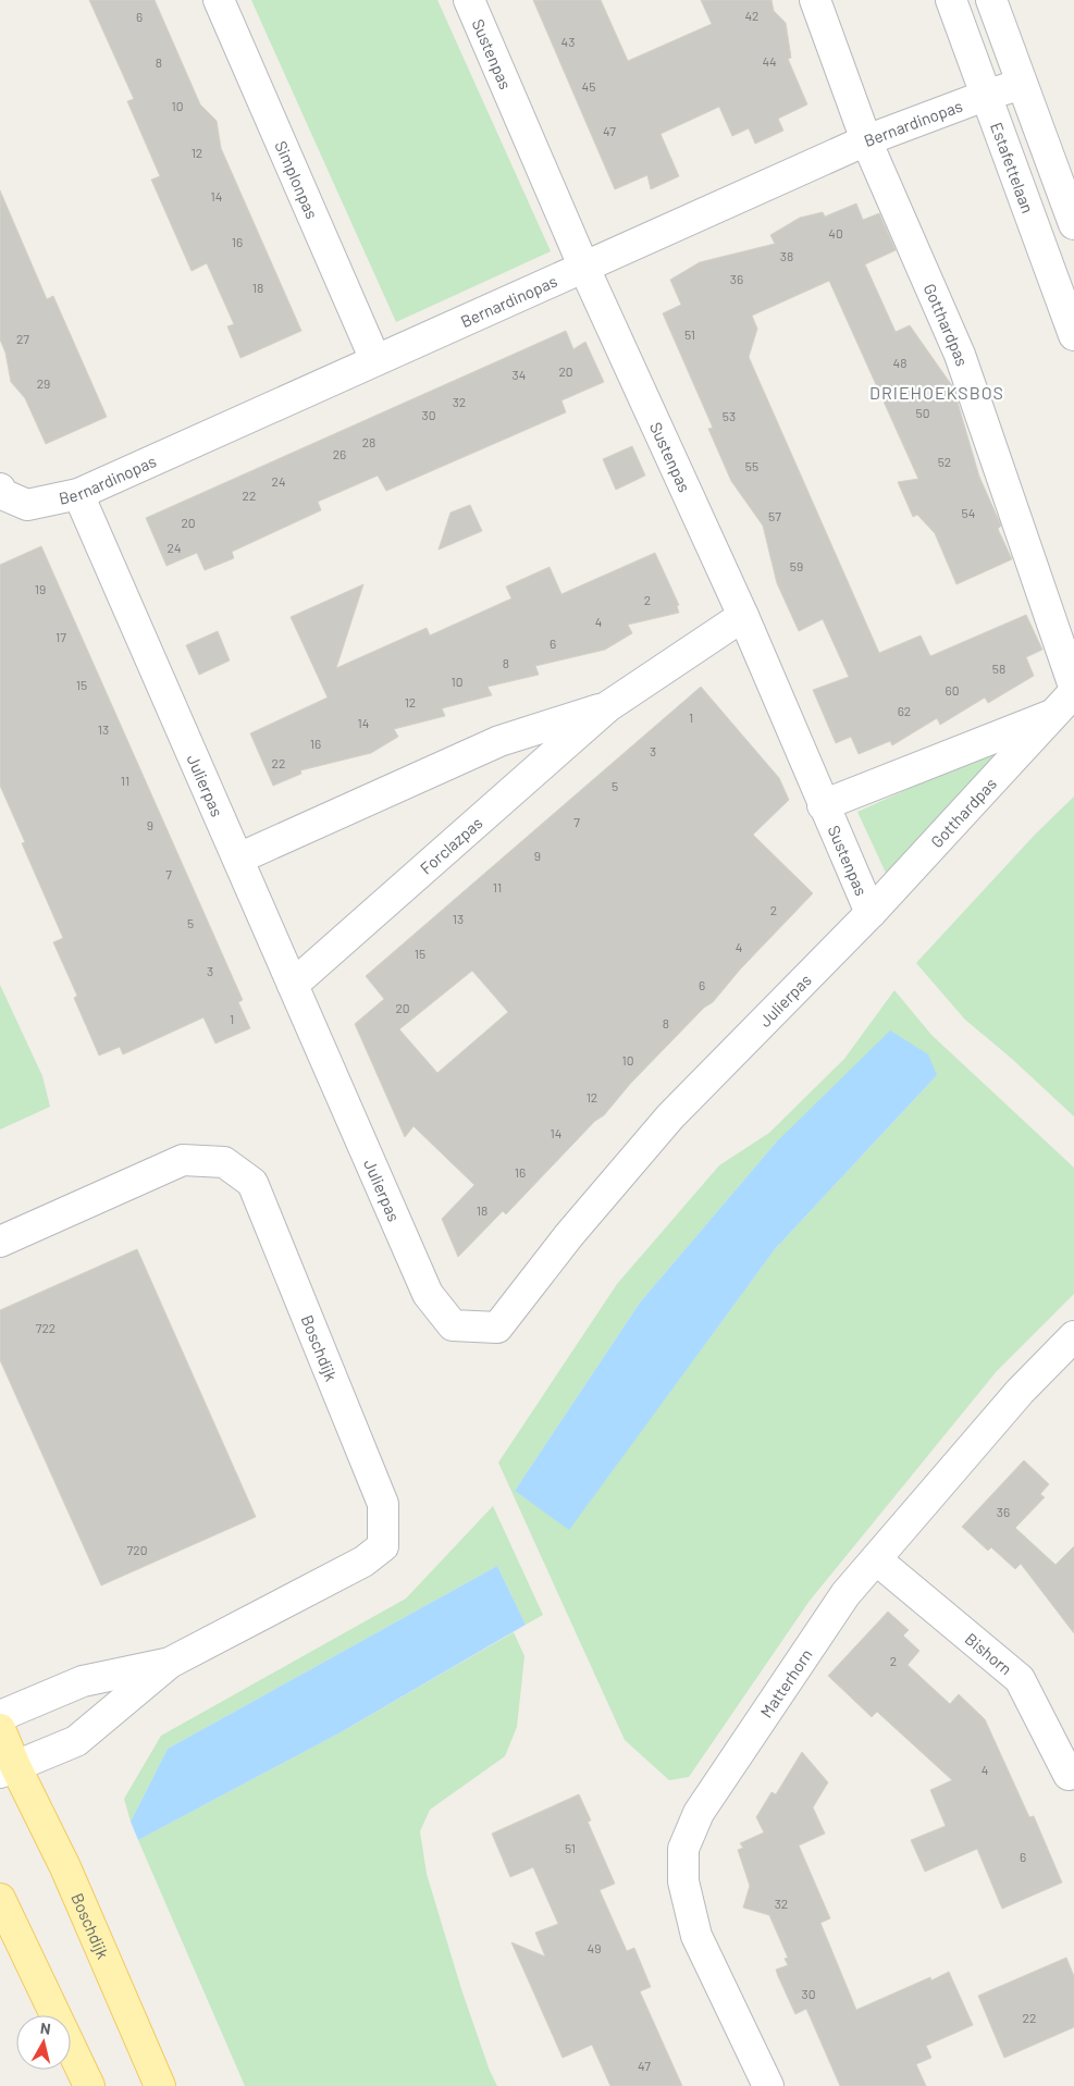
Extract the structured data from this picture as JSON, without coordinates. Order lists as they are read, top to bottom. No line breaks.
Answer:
{"streets":{"main road":["Boschdijk"],"street":["Sustenpas","Bernardinopas","Estafettelaan","Simplonpas","Gotthardpas","Julierpas","Forclazpas","Bishorn","Matterhorn"]},"crossings":[["Sustenpas","Bernardinopas"],["Sustenpas","Gotthardpas"],["Sustenpas","Julierpas"],["Sustenpas","Forclazpas"],["Bernardinopas","Estafettelaan"],["Bernardinopas","Simplonpas"],["Bernardinopas","Gotthardpas"],["Bernardinopas","Julierpas"],["Gotthardpas","Julierpas"],["Julierpas","Forclazpas"],["Bishorn","Matterhorn"]],"districts":["DRIEHOEKSBOS"],"house_numbers":["42","6","43","44","8","45","10","47","12","14","40","16","38","36","18","51","27","48","20","34","29","32","50","30","53","28","26","52","55","24","22","54","57","20","24","59","19","2","4","17","6","8","58","10","15","60","12","62","1","14","13","16","3","22","11","5","7","9","9","7","11","2","13","5","4","15","3","6","20","1","8","10","12","14","16","18","722","36","720","2","4","51","6","32","49","30","22","47"],"north":"top"}
